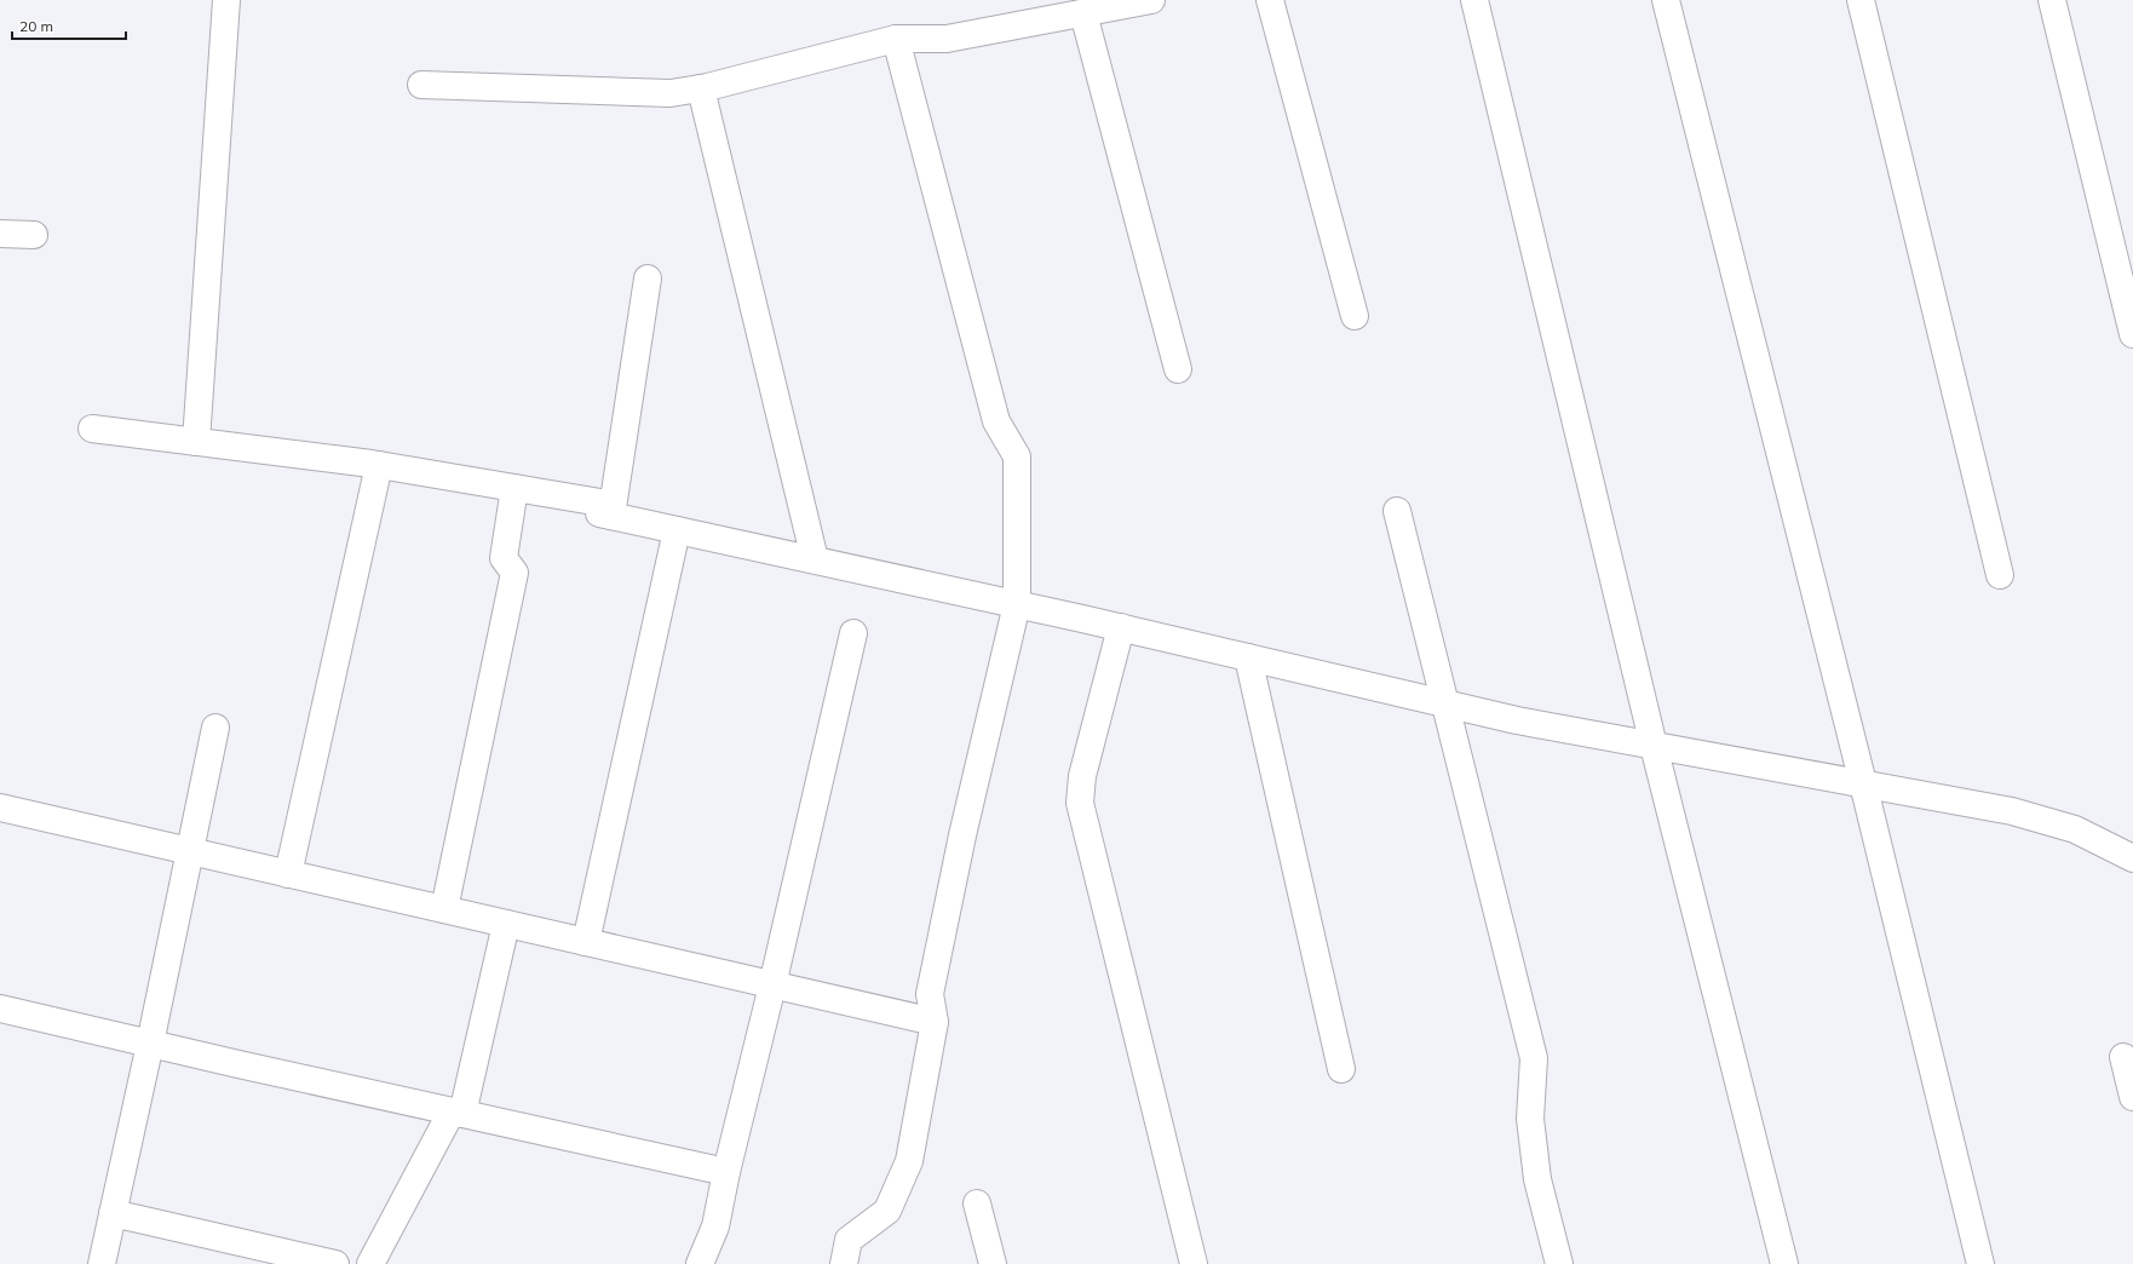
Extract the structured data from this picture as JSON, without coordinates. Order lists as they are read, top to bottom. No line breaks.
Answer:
{"scale_bar":"20 m"}
